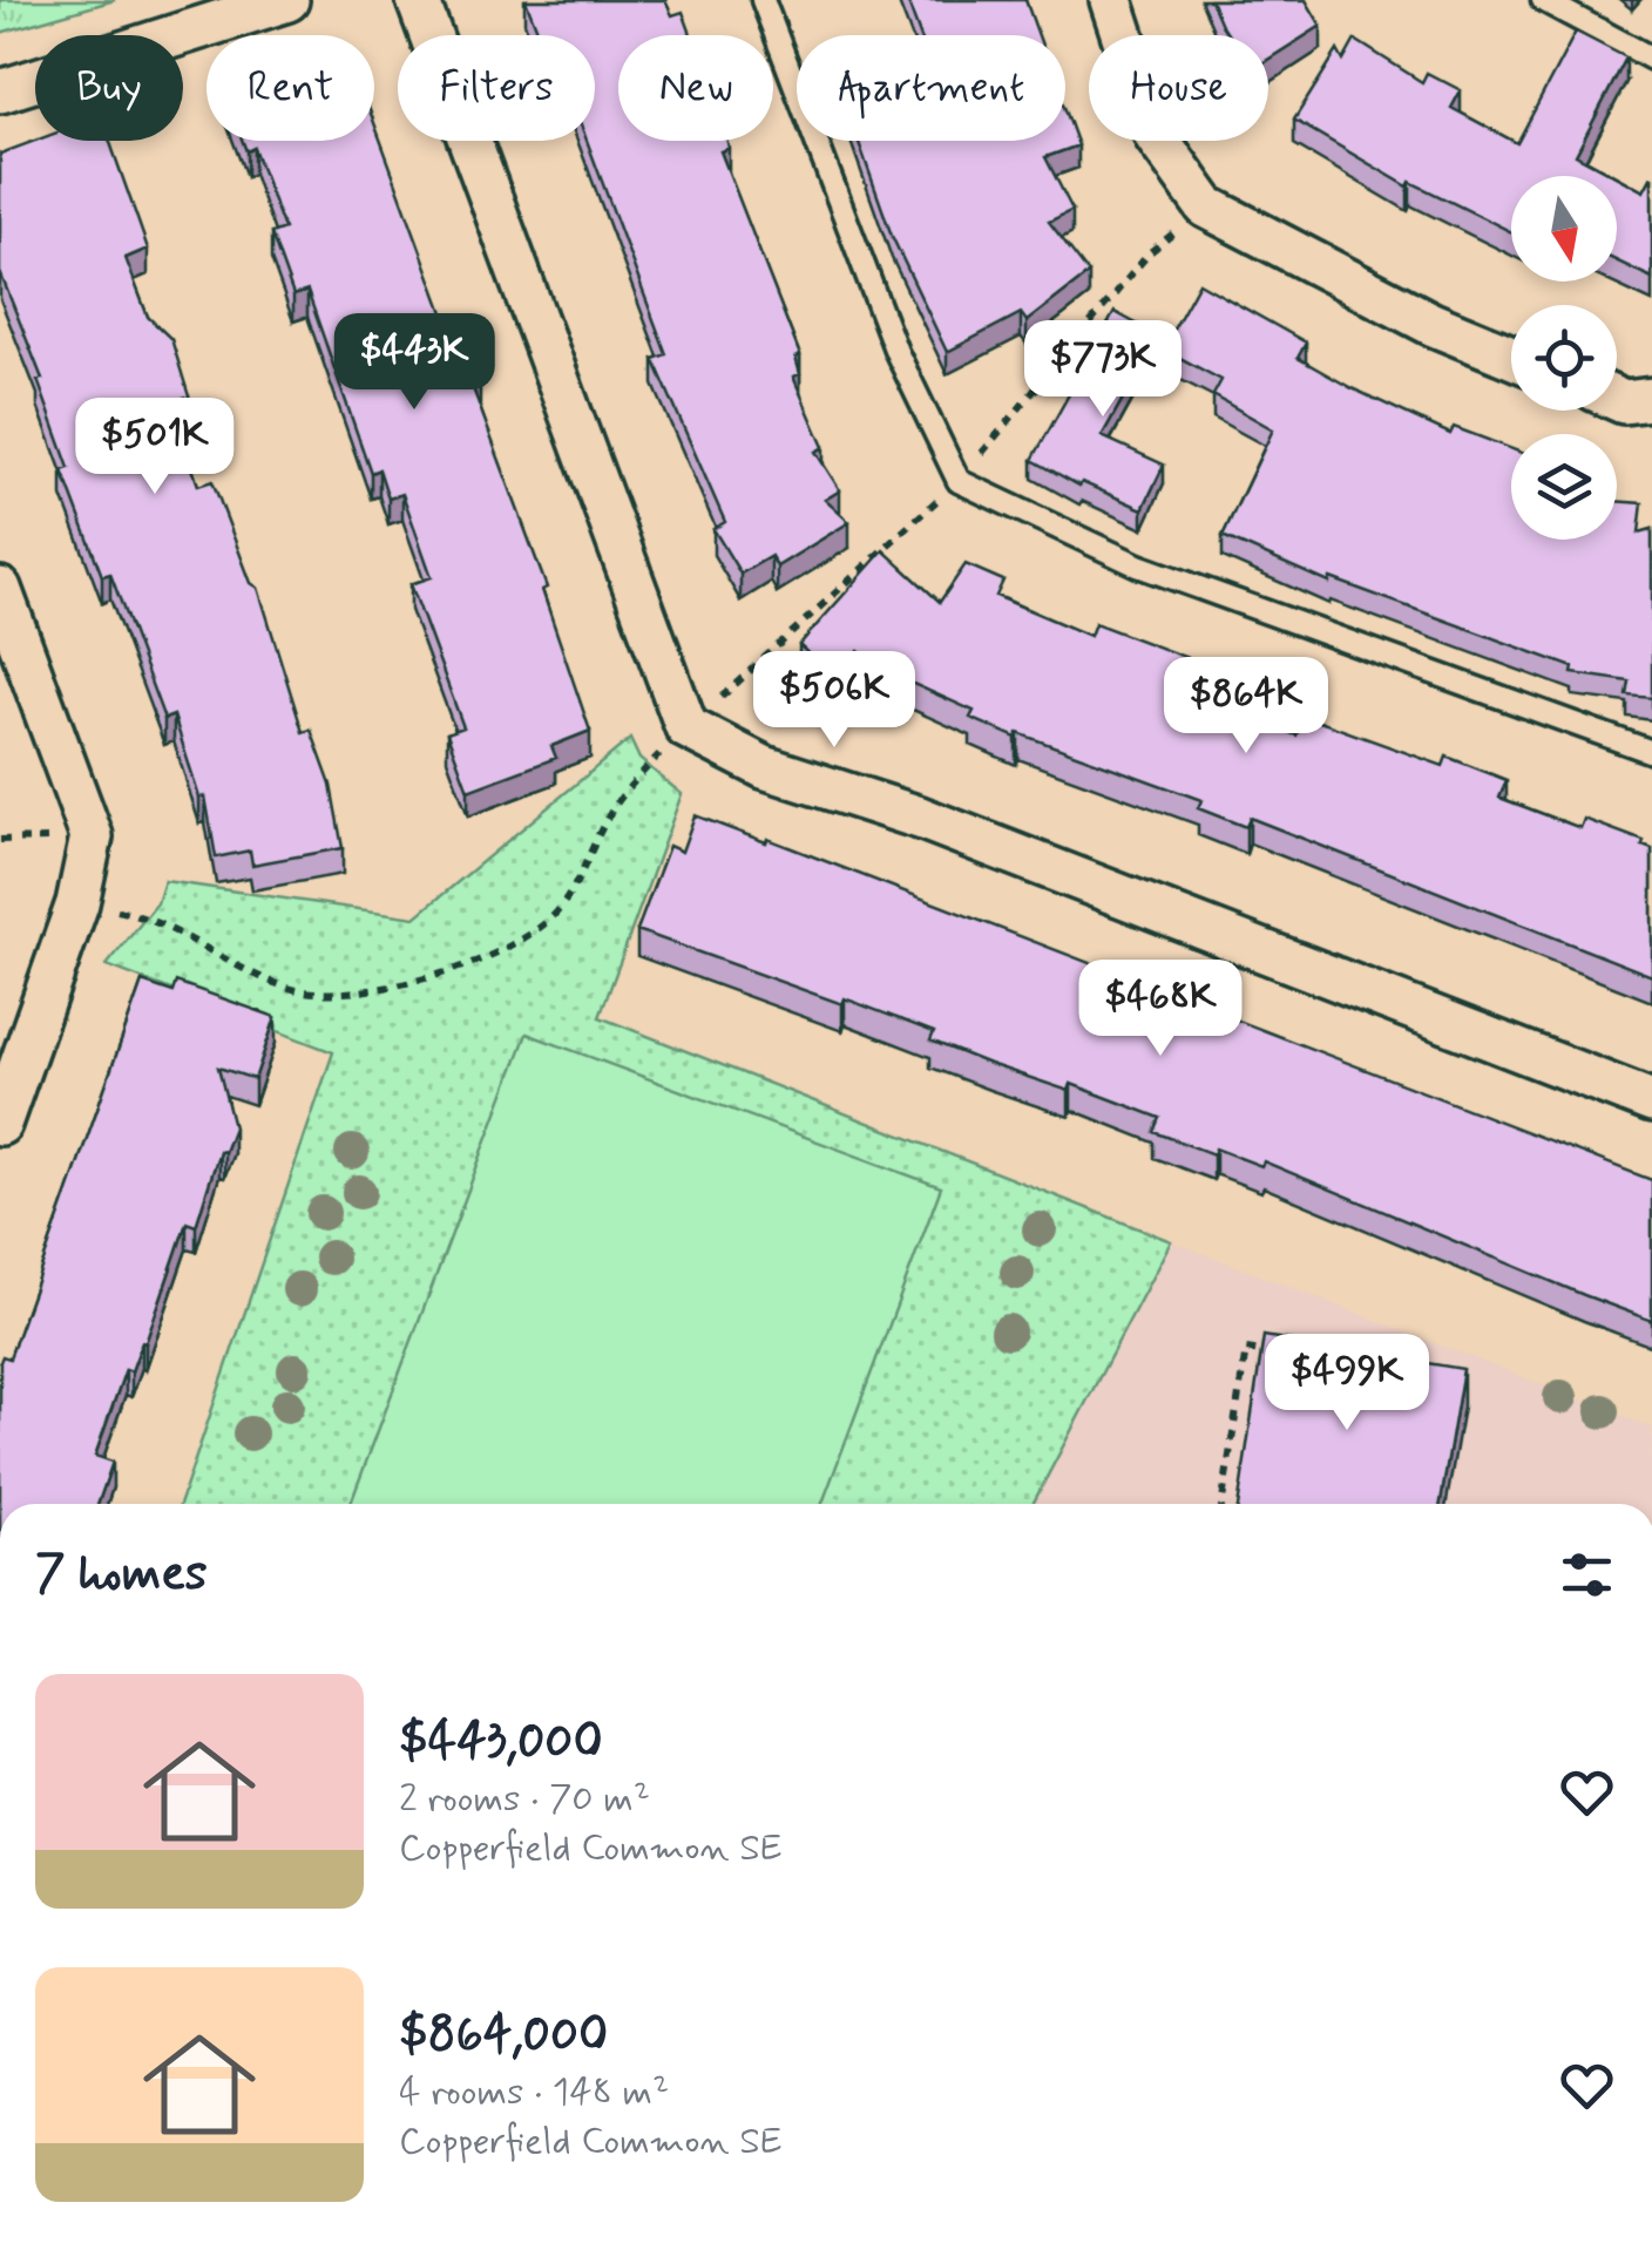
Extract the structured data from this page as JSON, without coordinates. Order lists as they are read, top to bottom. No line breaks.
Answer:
{"north":"bottom","page":{"chip":["Buy","Rent","Filters","New","Apartment","House"],"price":["$443K","$773K","$501K","$506K","$864K","$468K","$499K"],"heading":"7 homes","list":[{"name":"$443,000","note":"2 rooms · 70 m² · Copperfield Common SE"},{"name":"$864,000","note":"4 rooms · 148 m² · Copperfield Common SE"}]}}
